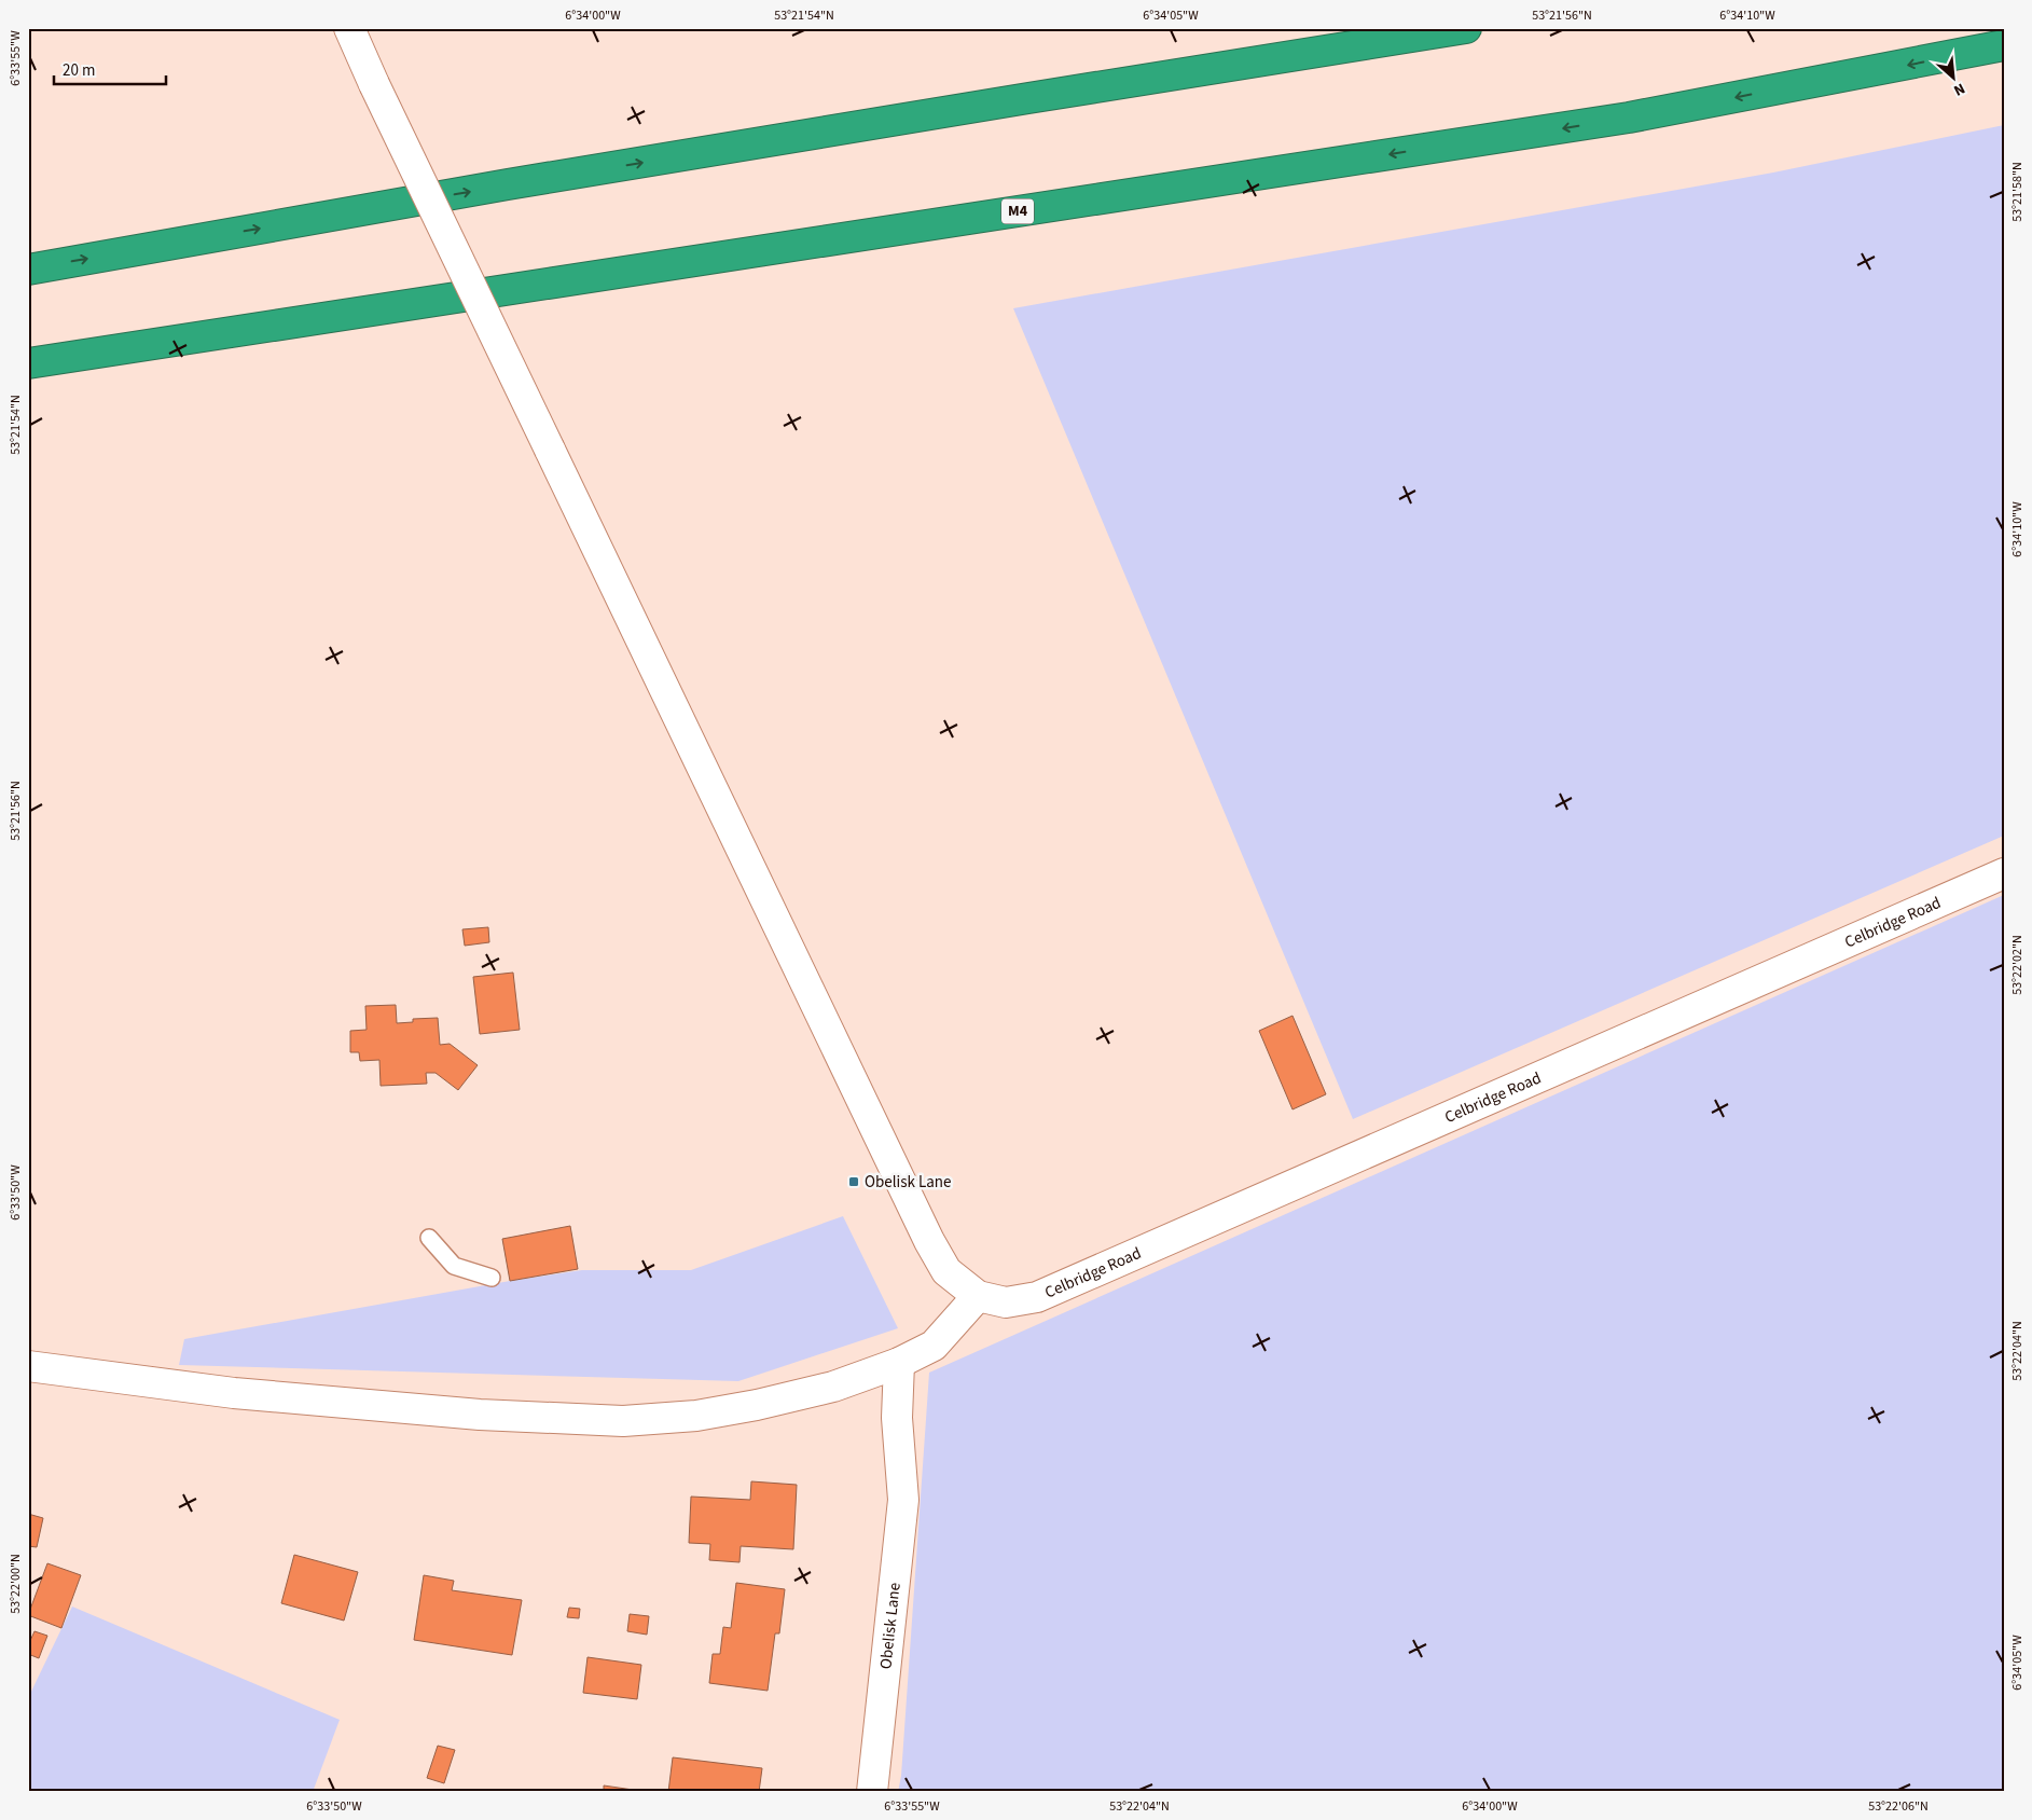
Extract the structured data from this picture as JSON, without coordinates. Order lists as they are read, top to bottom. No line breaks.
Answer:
{"streets":{"highway":["M4"],"main road":["Celbridge Road","Obelisk Lane"]},"places":{"transit":["Obelisk Lane"]},"scale_bar":"20 m","north":"bottom right","coordinates":["6°34'00\"W","53°21'54\"N","6°34'05\"W","53°21'56\"N","6°34'10\"W","6°33'55\"W","53°21'58\"N","53°22'02\"N","6°33'50\"W","53°22'04\"N","53°22'00\"N","53°22'06\"N"]}
